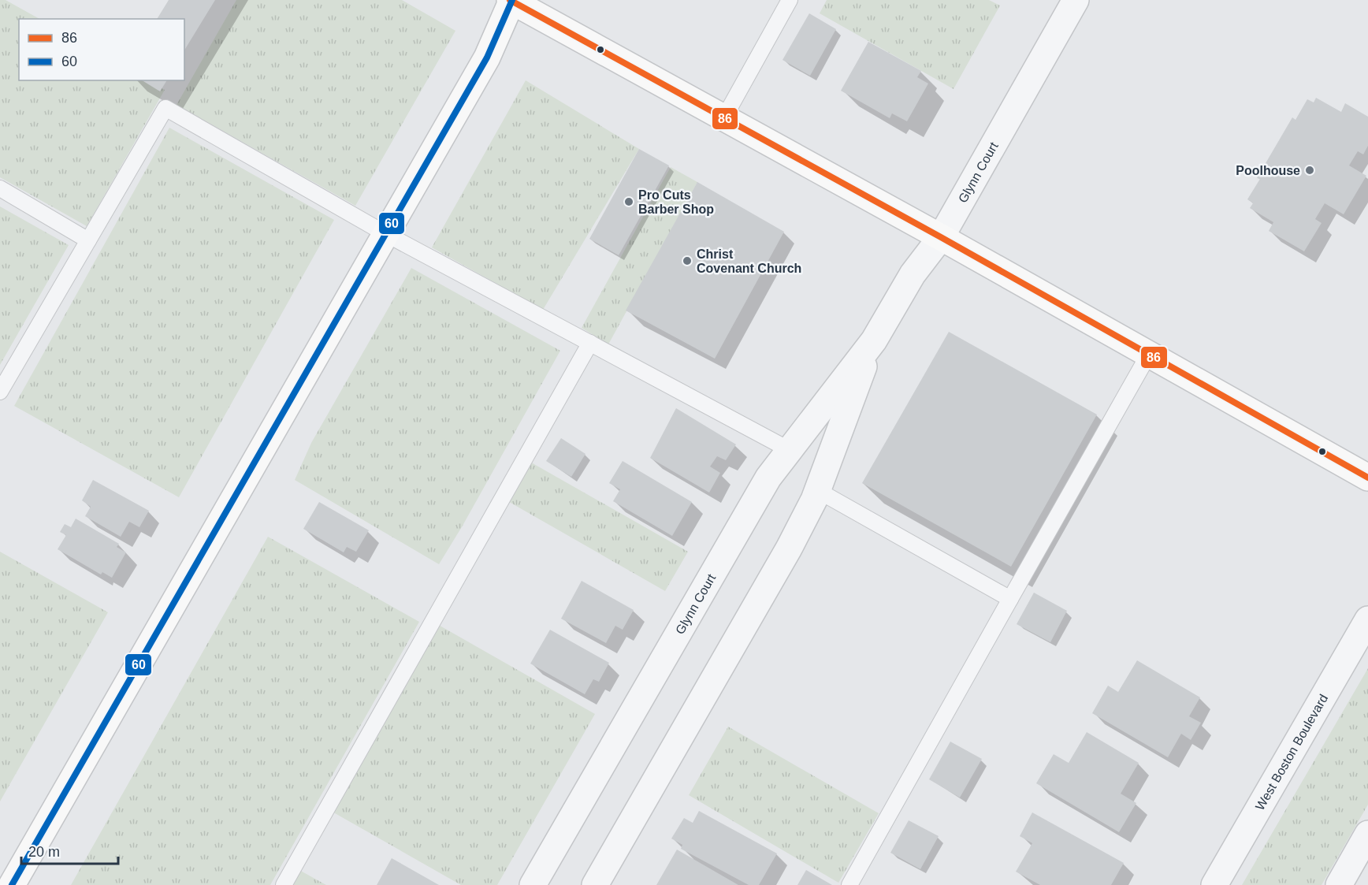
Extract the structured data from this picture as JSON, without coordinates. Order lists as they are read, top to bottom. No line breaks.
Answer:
{"streets":{"street":["Glynn Court","West Boston Boulevard"]},"places":["Poolhouse","Pro Cuts Barber Shop","Christ Covenant Church"],"lines":["transit line 86","transit line 60"],"legend":["86","60"],"scale_bar":"20 m"}
